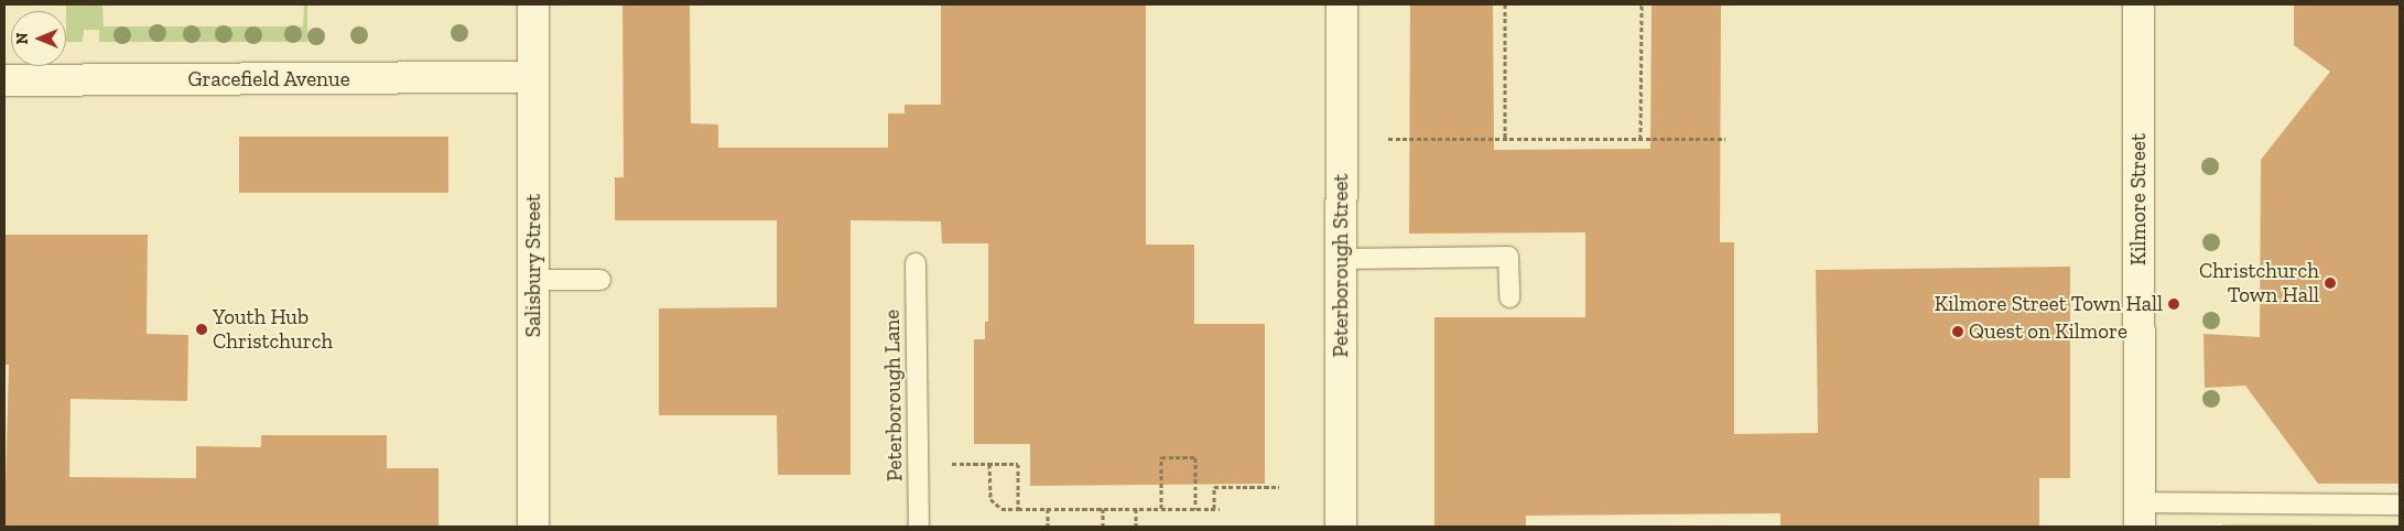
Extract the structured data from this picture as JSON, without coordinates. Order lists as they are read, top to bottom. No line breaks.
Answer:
{"streets":{"street":["Gracefield Avenue","Kilmore Street","Salisbury Street","Peterborough Street"],"lane":["Peterborough Lane"]},"crossings":[["Gracefield Avenue","Salisbury Street"]],"places":["Christchurch Town Hall","Kilmore Street Town Hall","Youth Hub Christchurch","Quest on Kilmore"],"north":"left"}
